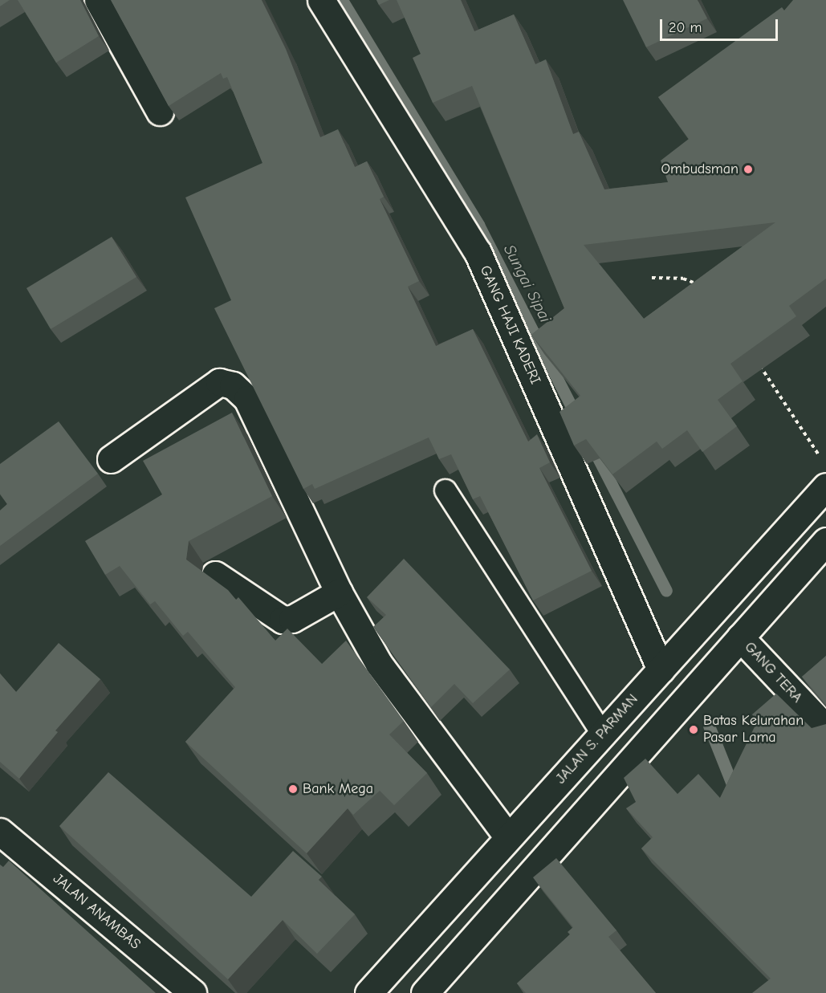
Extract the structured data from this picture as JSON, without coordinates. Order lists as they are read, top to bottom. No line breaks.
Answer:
{"streets":{"main road":["GANG HAJI KADERI","GANG TERA","JALAN S. PARMAN","JALAN ANAMBAS"]},"crossings":[["GANG HAJI KADERI","JALAN S. PARMAN"]],"water":["Sungai Sipai"],"places":["Ombudsman","Batas Kelurahan Pasar Lama","Bank Mega"],"scale_bar":"20 m"}
